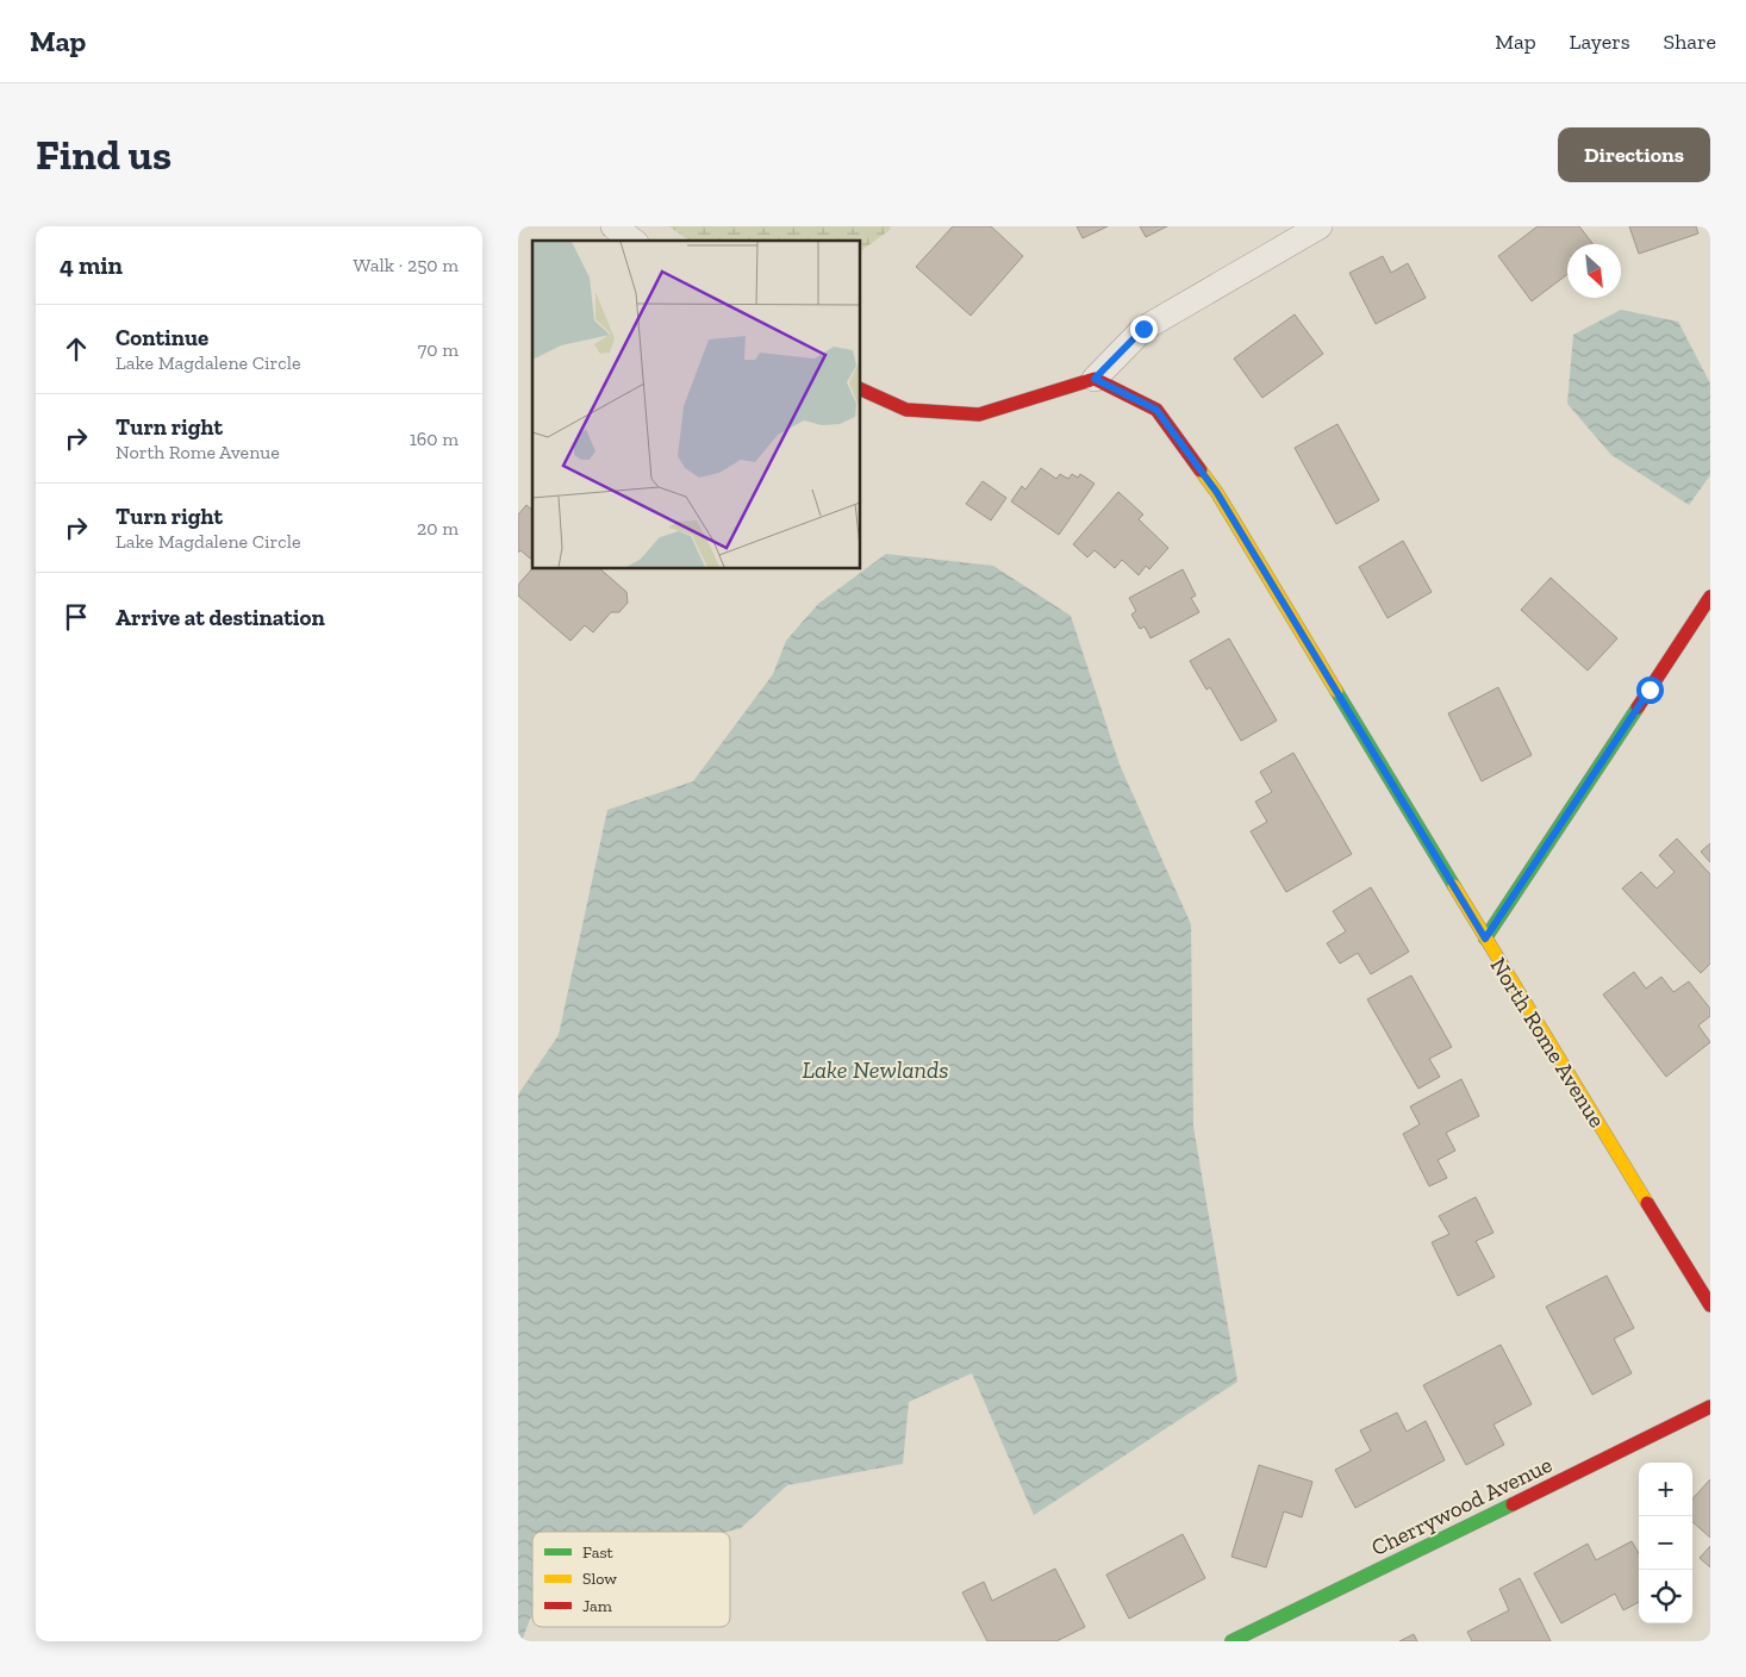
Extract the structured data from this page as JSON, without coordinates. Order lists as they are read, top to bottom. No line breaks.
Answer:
{"streets":{"street":["North Rome Avenue","Cherrywood Avenue"]},"water":["Lake Newlands"],"legend":["Fast","Slow","Jam"],"north":"bottom right","page":{"header":"Map","nav":["Map","Layers","Share"],"buttons":"Directions","title":"Find us","heading":["4 min","Walk · 250 m"],"list":[["Continue","Lake Magdalene Circle","70 m"],["Turn right","North Rome Avenue","160 m"],["Turn right","Lake Magdalene Circle","20 m"],"Arrive at destination"],"map_buttons":["+","−"]}}
